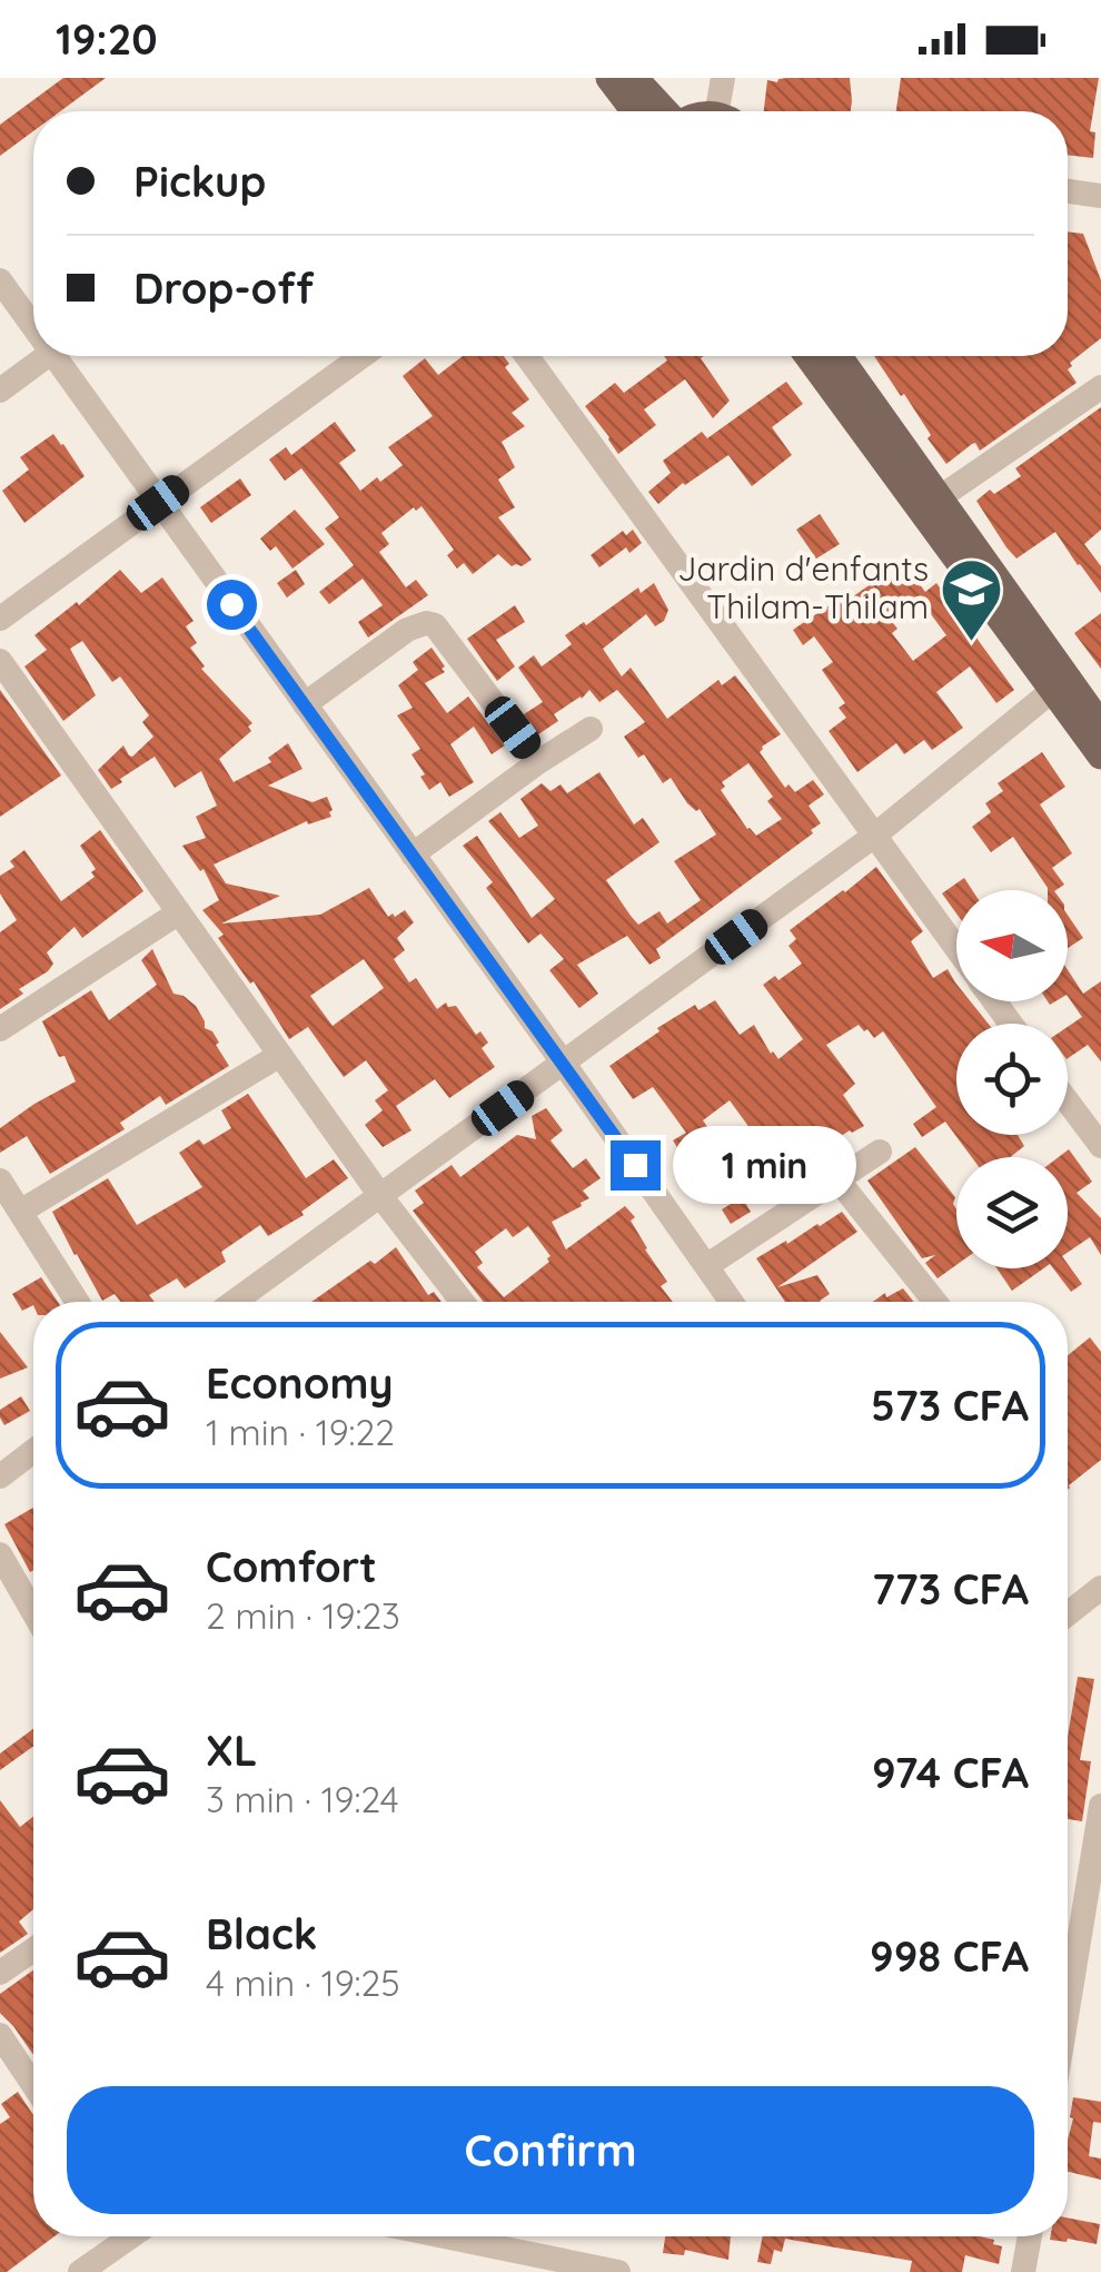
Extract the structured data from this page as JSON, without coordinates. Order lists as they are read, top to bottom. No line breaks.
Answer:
{"places":{"school or university":["Jardin d'enfants Thilam-Thilam"]},"north":"left","page":{"status":"19:20","banner":["Pickup","Drop-off"],"bubble":"1 min","list":[{"name":"Economy","note":"1 min · 19:22","value":"573 CFA"},{"name":"Comfort","note":"2 min · 19:23","value":"773 CFA"},{"name":"XL","note":"3 min · 19:24","value":"974 CFA"},{"name":"Black","note":"4 min · 19:25","value":"998 CFA"}],"buttons":"Confirm"}}
